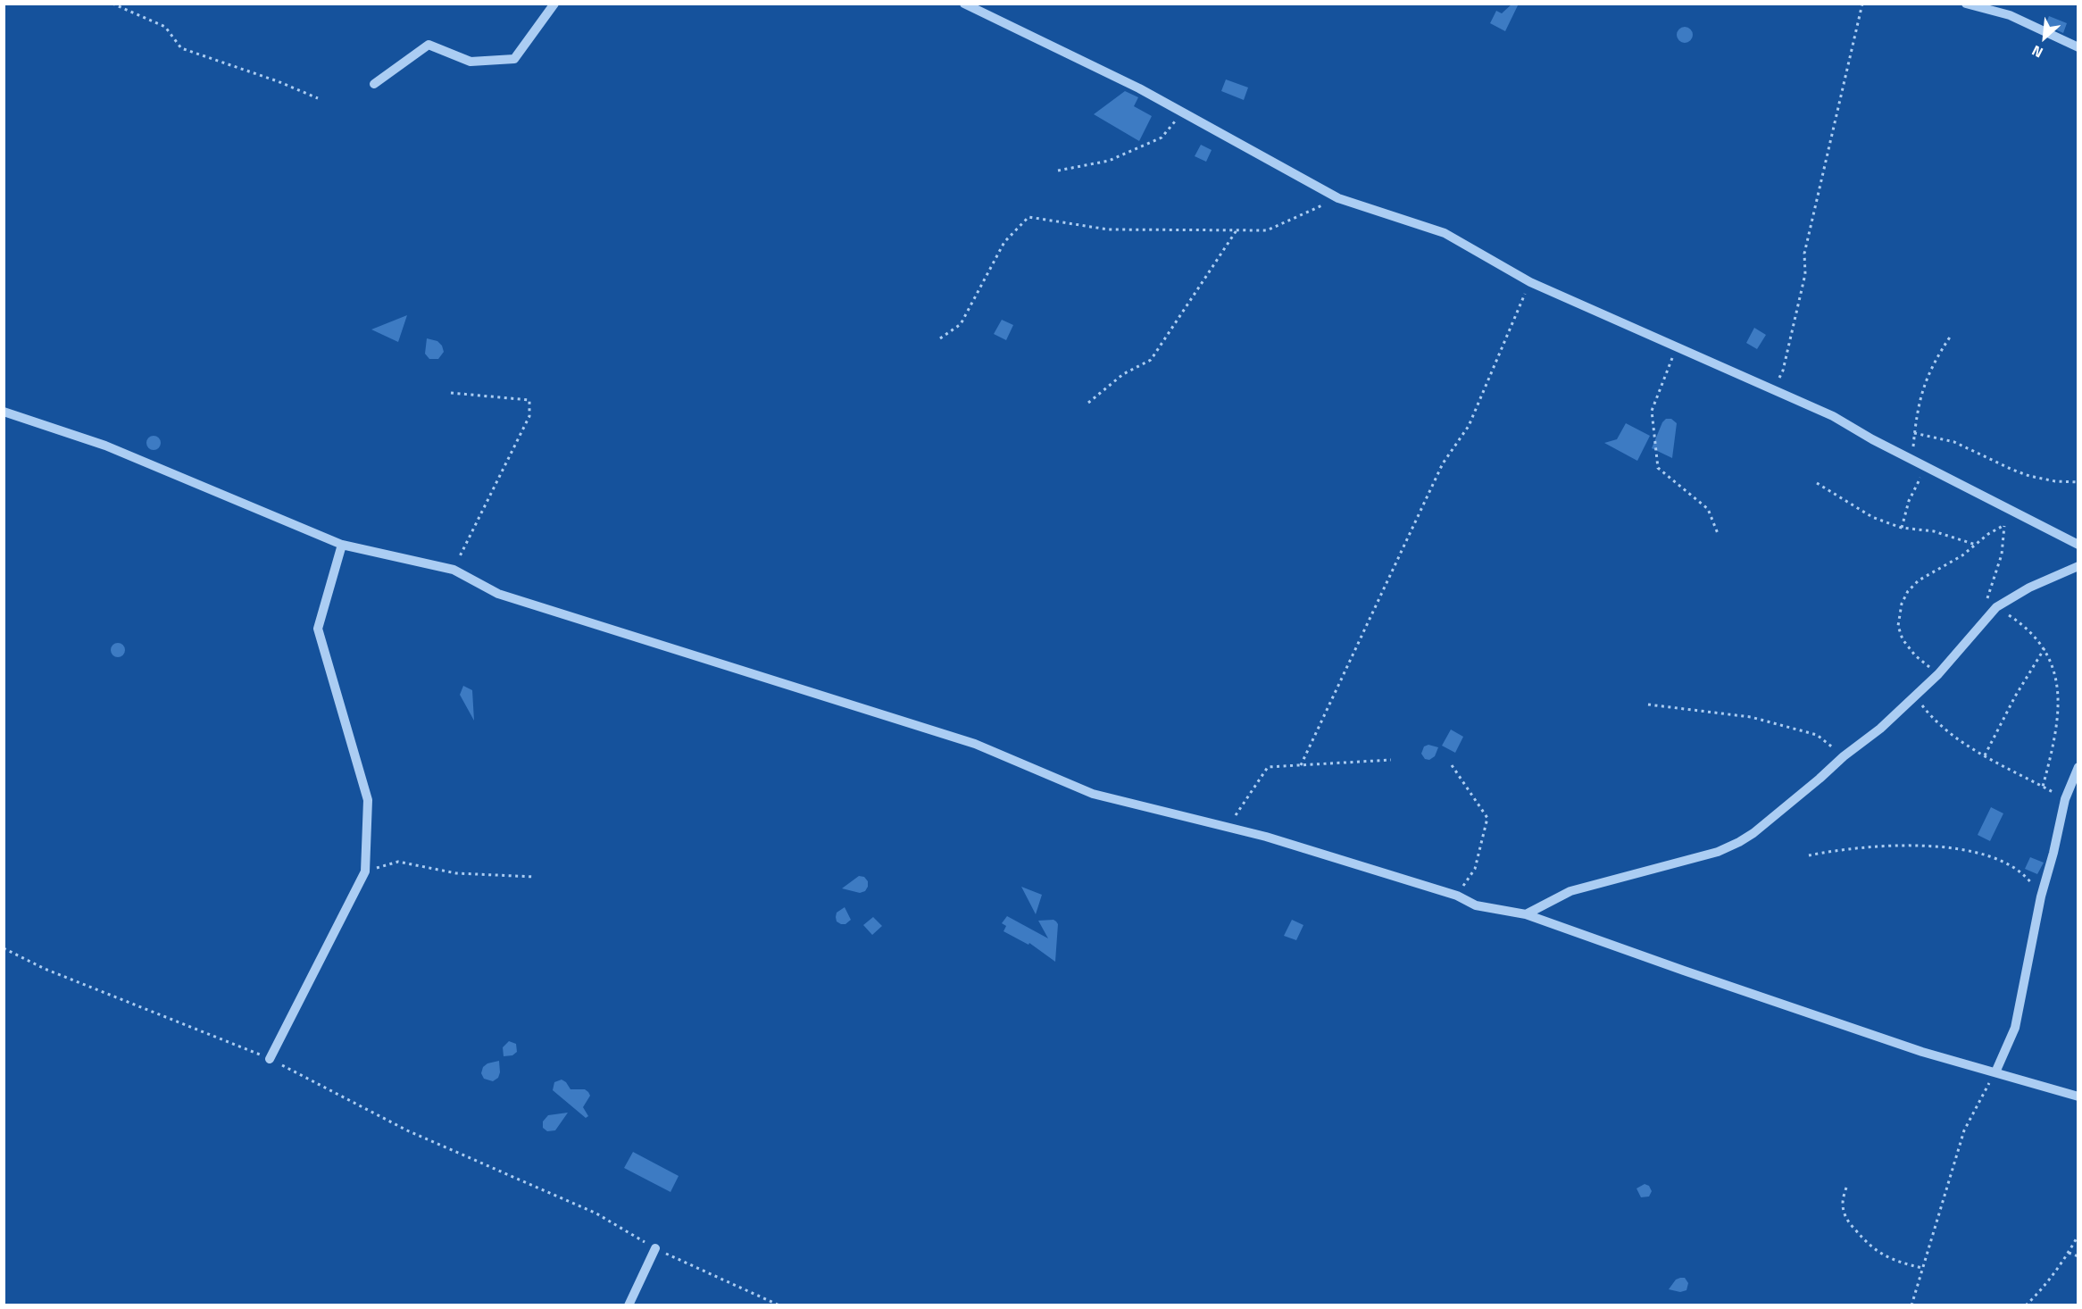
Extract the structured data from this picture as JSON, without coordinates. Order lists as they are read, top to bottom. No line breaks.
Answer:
{"north":"bottom left"}
